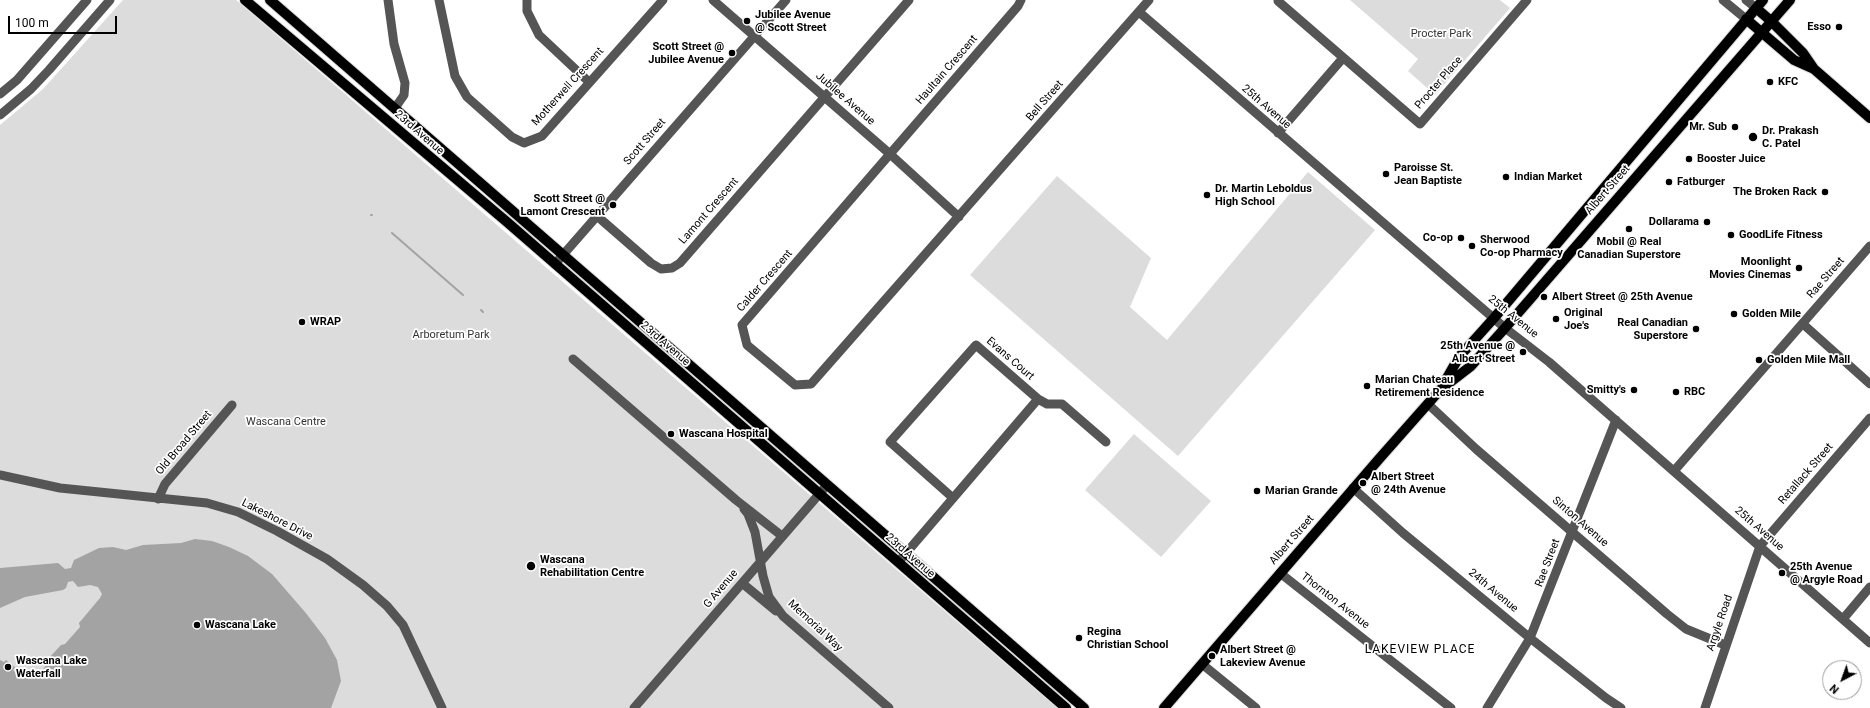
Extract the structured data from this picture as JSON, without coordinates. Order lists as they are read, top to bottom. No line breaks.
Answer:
{"streets":{"main road":["23rd Avenue","Albert Street"],"street":["Haultain Crescent","Procter Place","Motherwell Crescent","Jubilee Avenue","Bell Street","25th Avenue","Scott Street","Lamont Crescent","Rae Street","Calder Crescent","Evans Court","Old Broad Street","Retallack Street","Lakeshore Drive","Sinton Avenue","G Avenue","24th Avenue","Thornton Avenue","Argyle Road","Memorial Way"]},"crossings":[["Haultain Crescent","Jubilee Avenue"],["Haultain Crescent","Calder Crescent"],["Jubilee Avenue","Bell Street"],["Jubilee Avenue","Scott Street"],["Jubilee Avenue","Lamont Crescent"],["Jubilee Avenue","Calder Crescent"],["Bell Street","25th Avenue"],["Bell Street","Calder Crescent"],["25th Avenue","Albert Street"],["25th Avenue","Rae Street"],["25th Avenue","Retallack Street"],["25th Avenue","Argyle Road"],["23rd Avenue","Scott Street"],["23rd Avenue","G Avenue"],["Scott Street","Lamont Crescent"],["Albert Street","Sinton Avenue"],["Albert Street","24th Avenue"],["Albert Street","Thornton Avenue"],["Rae Street","Sinton Avenue"],["Rae Street","24th Avenue"],["Old Broad Street","Lakeshore Drive"],["Retallack Street","Argyle Road"],["Sinton Avenue","Argyle Road"],["G Avenue","Memorial Way"]],"districts":["LAKEVIEW PLACE"],"parks":["Procter Park","Arboretum Park","Wascana Centre"],"places":["Jubilee Avenue @ Scott Street","Esso","Scott Street @ Jubilee Avenue","KFC","Mr. Sub","Dr. Prakash C. Patel","Booster Juice","Paroisse St. Jean Baptiste","Indian Market","Fatburger","The Broken Rack","Dr. Martin Leboldus High School","Scott Street @ Lamont Crescent","Dollarama","Mobil @ Real Canadian Superstore","GoodLife Fitness","Co-op","Sherwood Co-op Pharmacy","Moonlight Movies Cinemas","Albert Street @ 25th Avenue","Golden Mile","Original Joe's","WRAP","Real Canadian Superstore","25th Avenue @ Albert Street","Golden Mile Mall","Marian Chateau Retirement Residence","Smitty's","RBC","Wascana Hospital","Albert Street @ 24th Avenue","Marian Grande","Wascana Rehabilitation Centre","25th Avenue @ Argyle Road","Wascana Lake","Regina Christian School","Albert Street @ Lakeview Avenue","Wascana Lake Waterfall"],"scale_bar":"100 m","north":"bottom left"}
